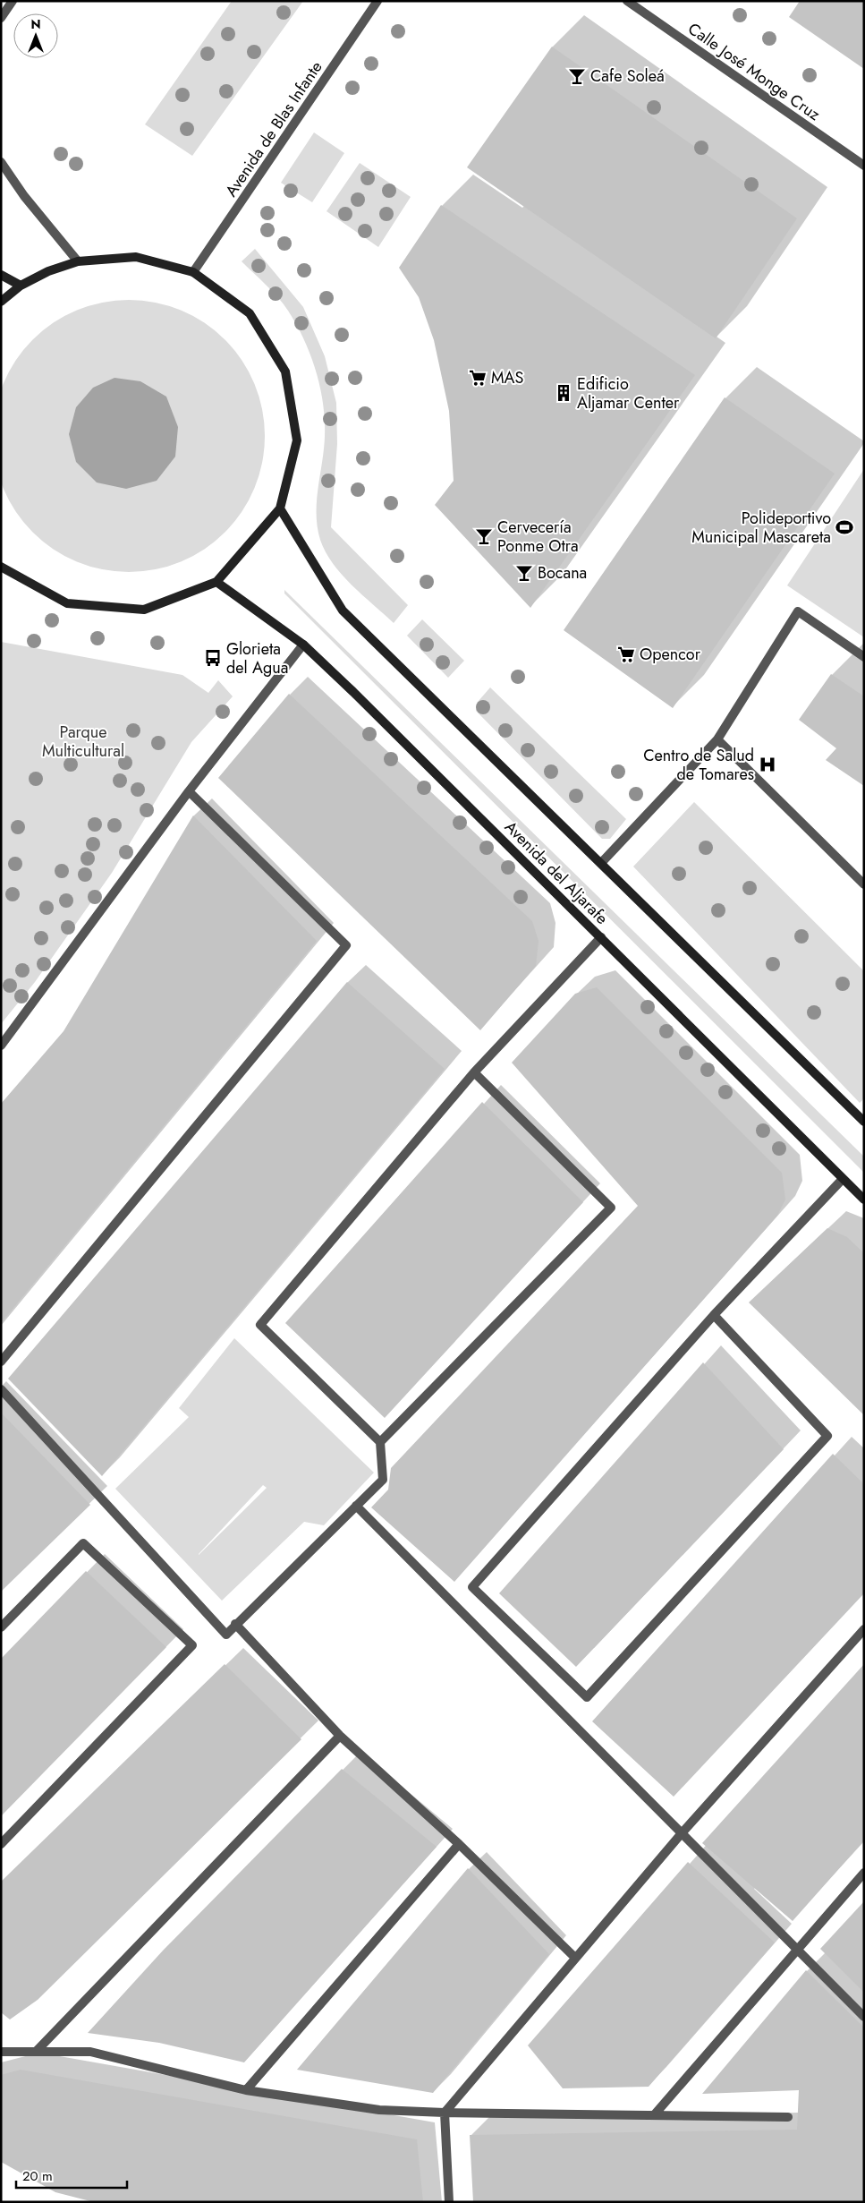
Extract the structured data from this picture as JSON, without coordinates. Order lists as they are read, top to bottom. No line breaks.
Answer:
{"streets":{"main road":["Avenida del Aljarafe"],"street":["Calle José Monge Cruz","Avenida de Blas Infante"]},"parks":["Parque Multicultural"],"places":{"bar":["Cafe Soleá","Cervecería Ponme Otra","Bocana"],"supermarket":["MAS","Opencor"],"building":["Edificio Aljamar Center"],"sports":["Polideportivo Municipal Mascareta"],"bus stop":["Glorieta del Agua"],"hospital":["Centro de Salud de Tomares"]},"scale_bar":"20 m","north":"top"}
